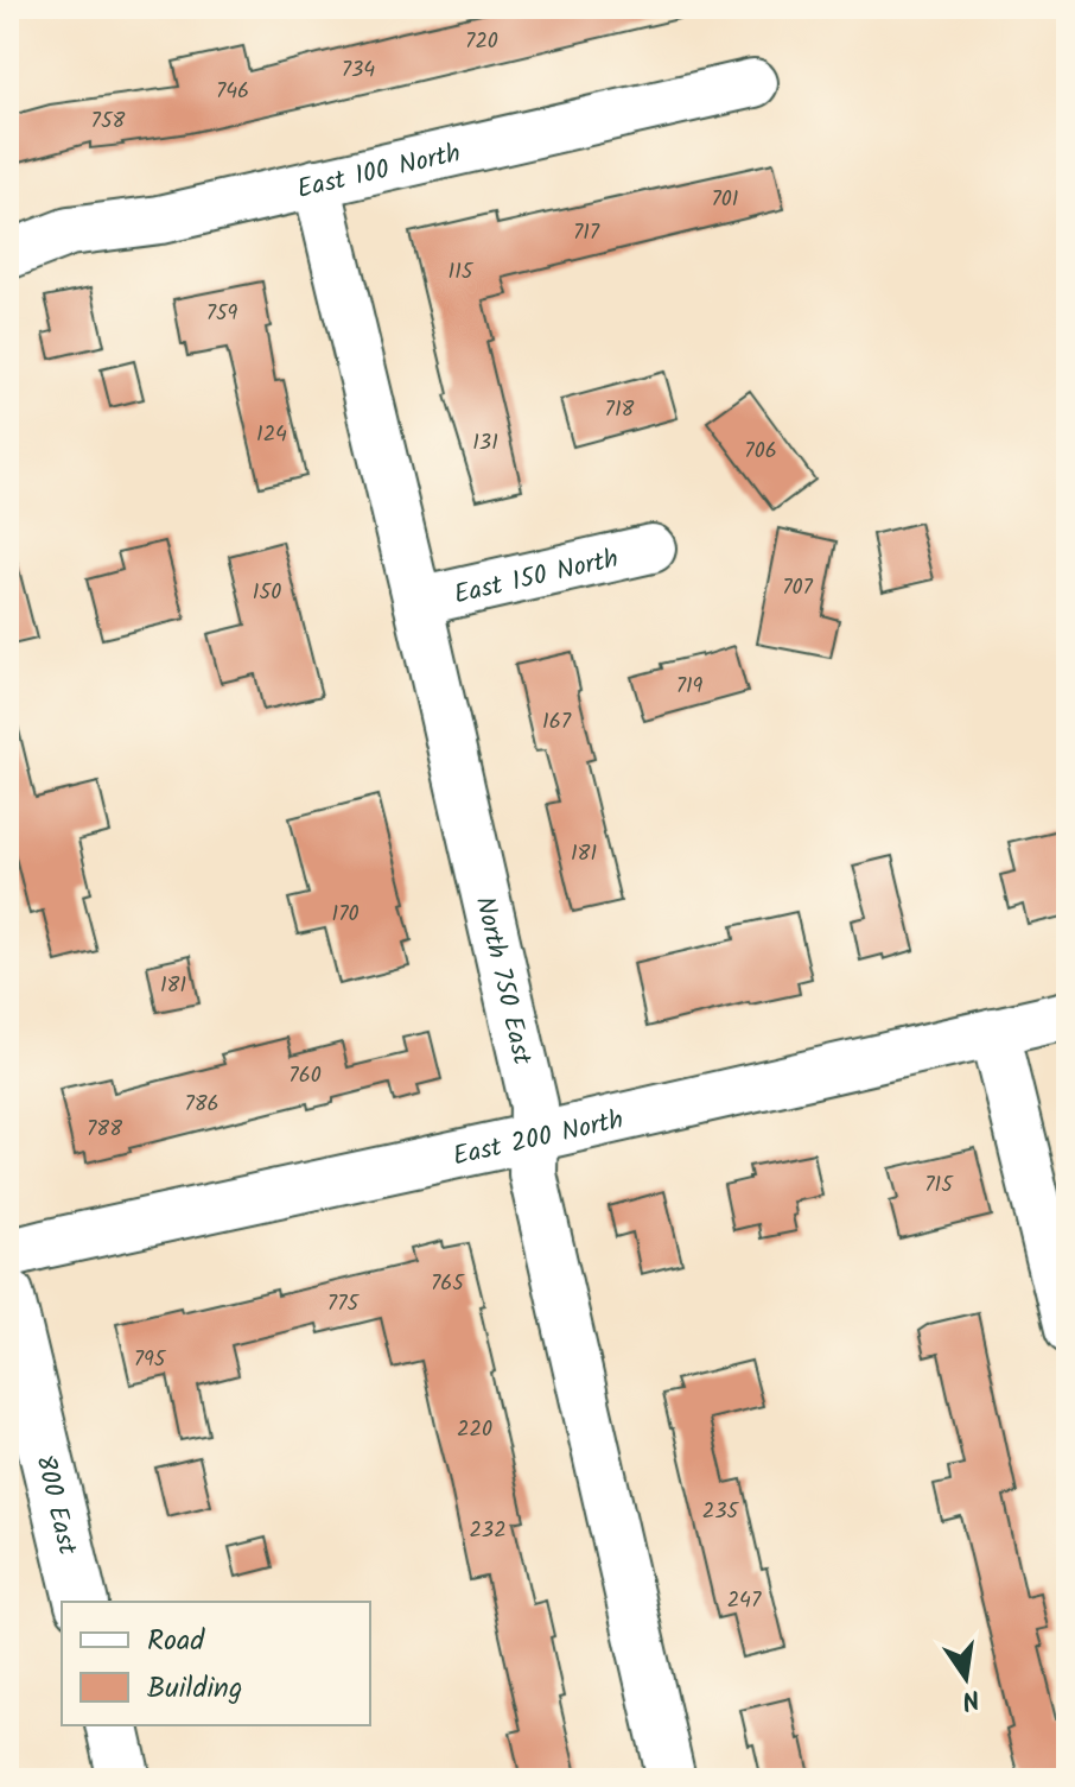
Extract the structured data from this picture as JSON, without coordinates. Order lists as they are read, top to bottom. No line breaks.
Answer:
{"streets":{"main road":["800 East"],"street":["East 100 North","East 150 North","North 750 East","East 200 North"]},"crossings":[["East 100 North","North 750 East"],["East 150 North","North 750 East"],["North 750 East","East 200 North"]],"house_numbers":["720","734","746","758","701","717","115","759","718","124","131","706","707","150","719","167","181","170","181","760","786","788","715","765","775","795","220","235","232","247"],"legend":["Road","Building"],"north":"bottom"}
